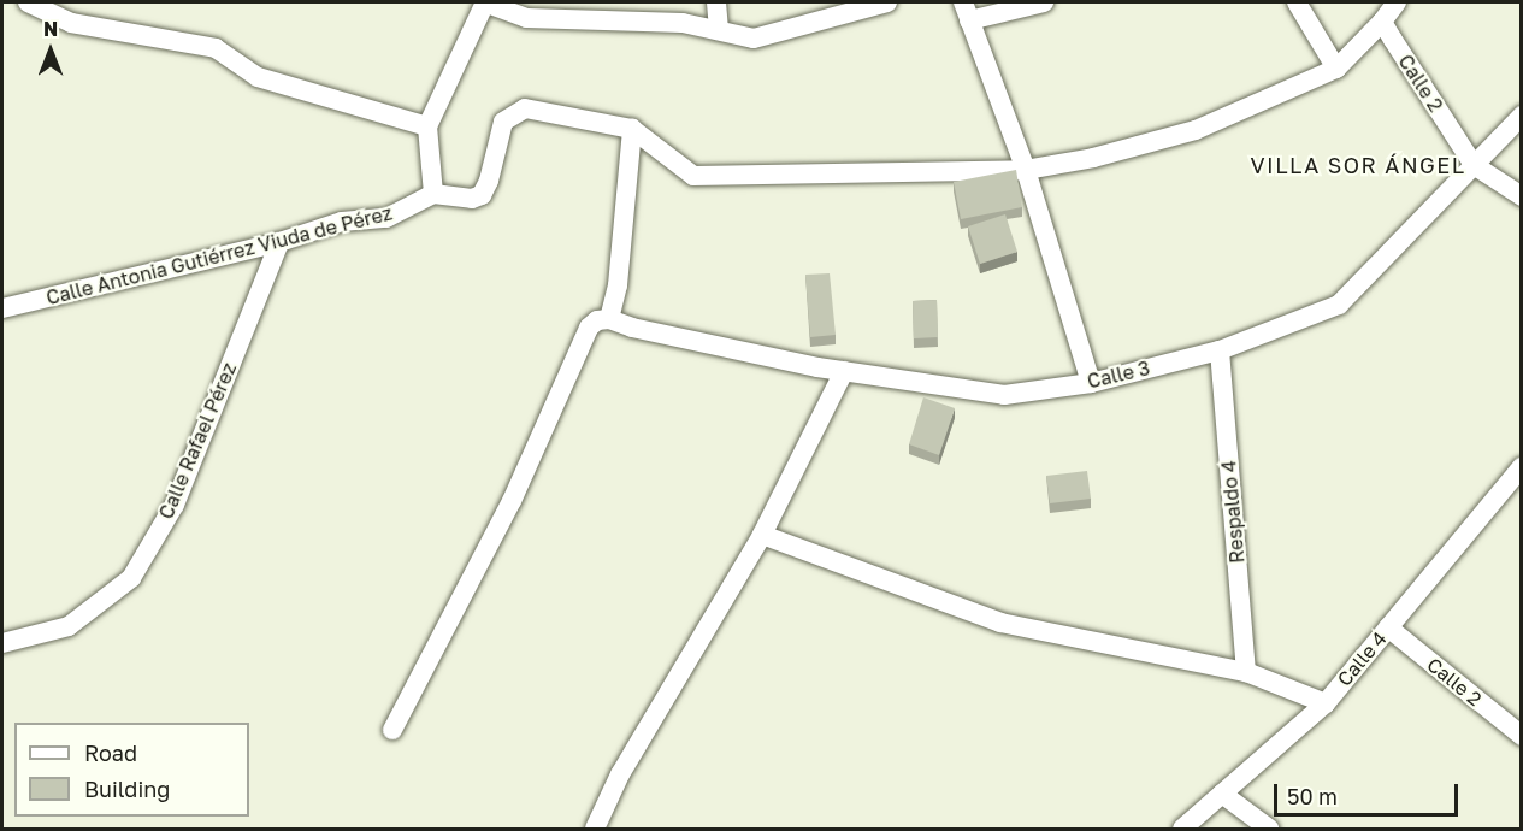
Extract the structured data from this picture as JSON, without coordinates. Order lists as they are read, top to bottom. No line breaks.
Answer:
{"streets":{"street":["Calle 2","Calle Antonia Gutiérrez Viuda de Pérez","Calle 3","Calle Rafael Pérez","Respaldo 4","Calle 4"]},"crossings":[["Calle 2","Calle 3"],["Calle 2","Calle 4"],["Calle Antonia Gutiérrez Viuda de Pérez","Calle Rafael Pérez"],["Calle 3","Respaldo 4"]],"districts":["VILLA SOR ÁNGEL"],"legend":["Road","Building"],"scale_bar":"50 m","north":"top"}
